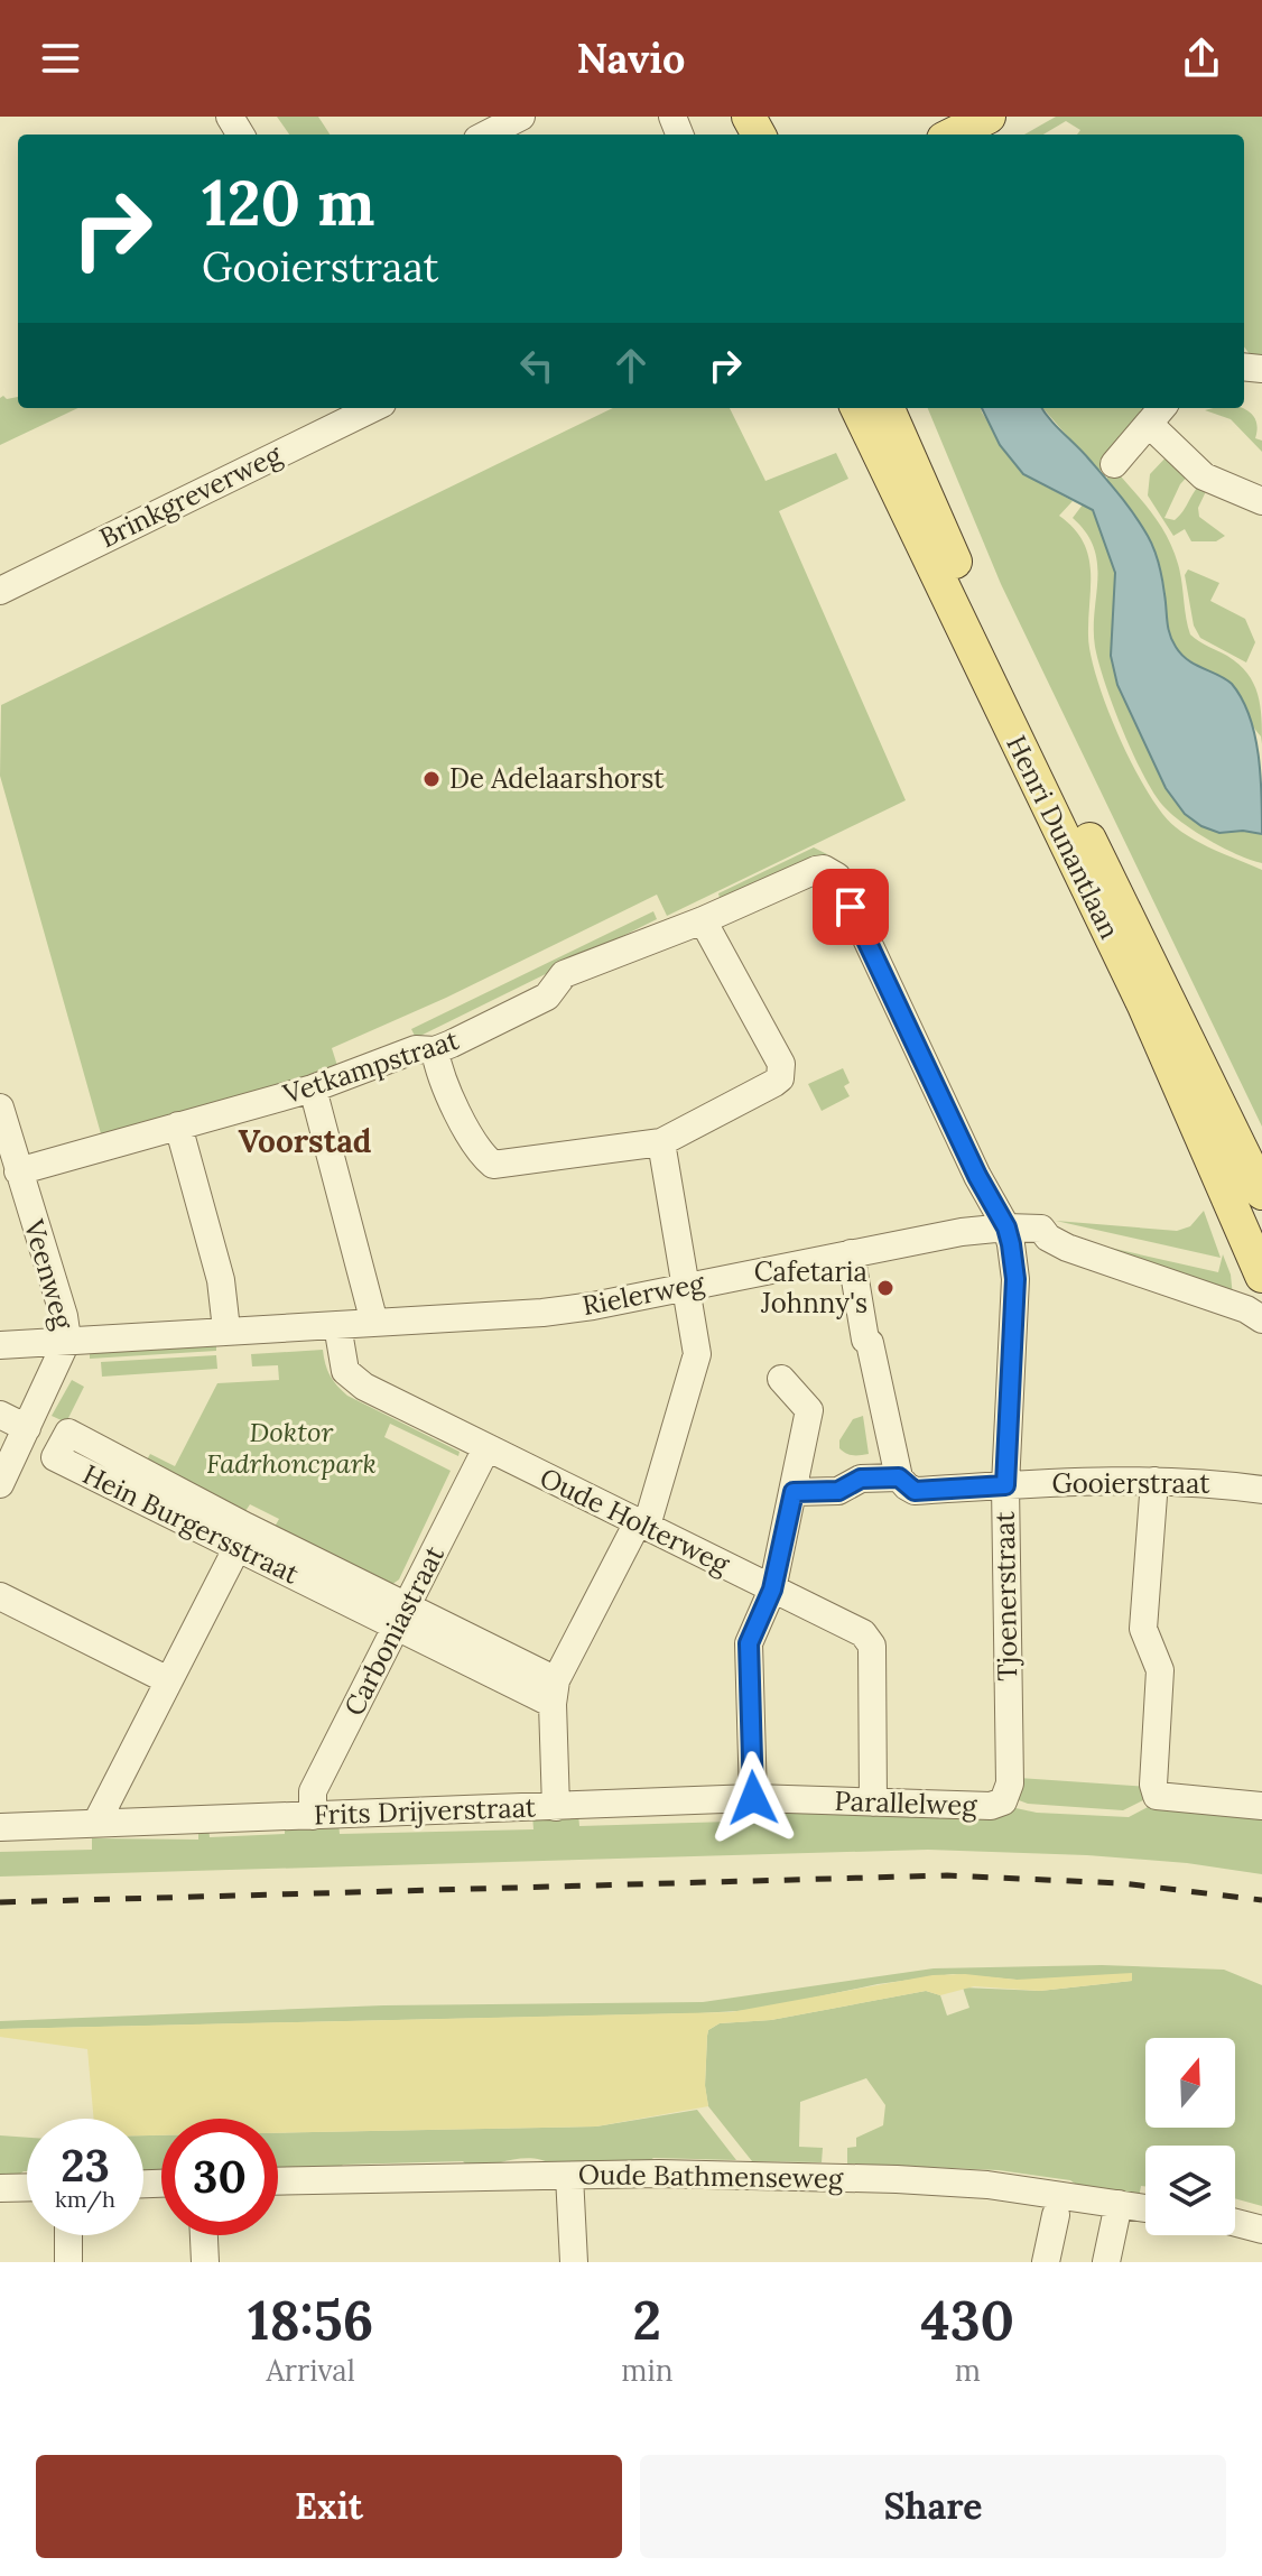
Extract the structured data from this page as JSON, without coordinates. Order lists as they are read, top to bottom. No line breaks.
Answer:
{"streets":{"main road":["Henri Dunantlaan"],"street":["Brinkgreverweg","Vetkampstraat","Veenweg","Rielerweg","Gooierstraat","Oude Holterweg","Hein Burgersstraat","Tjoenerstraat","Carboniastraat","Parallelweg","Frits Drijverstraat","Oude Bathmenseweg"]},"crossings":[["Vetkampstraat","Veenweg"],["Vetkampstraat","Tjoenerstraat"],["Veenweg","Rielerweg"],["Rielerweg","Oude Holterweg"],["Rielerweg","Tjoenerstraat"],["Gooierstraat","Tjoenerstraat"],["Oude Holterweg","Carboniastraat"],["Oude Holterweg","Parallelweg"],["Hein Burgersstraat","Carboniastraat"],["Tjoenerstraat","Parallelweg"],["Carboniastraat","Frits Drijverstraat"],["Parallelweg","Frits Drijverstraat"]],"districts":["Voorstad"],"parks":["Doktor Fadrhoncpark"],"places":["De Adelaarshorst","Cafetaria Johnny's"],"north":"top","page":{"header":"Navio","turn":["120 m","Gooierstraat"],"speed":"23 km/h","limit":"30","eta":["18:56","Arrival","2","min","430","m"],"buttons":["Exit","Share"]}}
